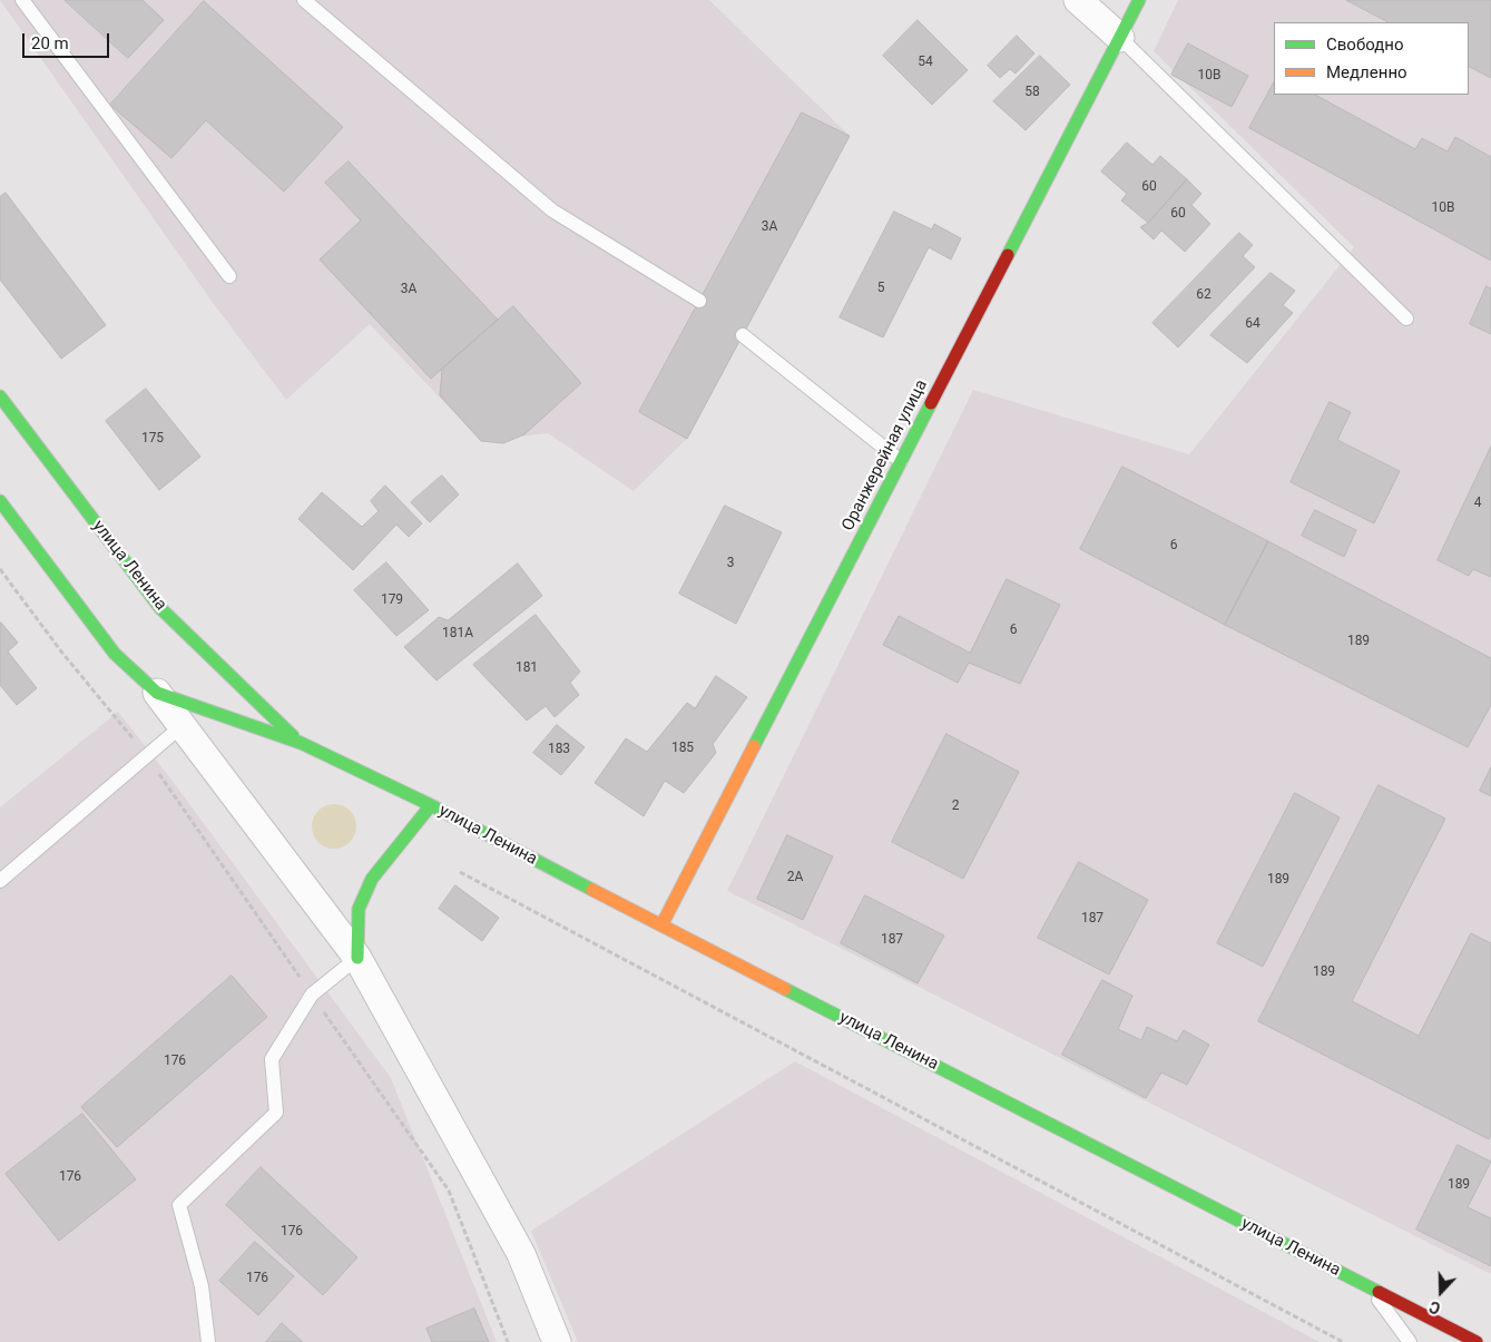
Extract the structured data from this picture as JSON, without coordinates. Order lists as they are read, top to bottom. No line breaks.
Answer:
{"streets":{"main road":["Оранжерейная улица","улица Ленина"]},"crossings":[["Оранжерейная улица","улица Ленина"]],"house_numbers":["54","10В","58","60","10В","60","3А","5","3А","62","64","175","4","6","3","179","6","181А","189","181","185","183","2","2А","189","187","187","189","176","176","189","176","176"],"legend":["Свободно","Медленно"],"scale_bar":"20 m","north":"bottom"}
